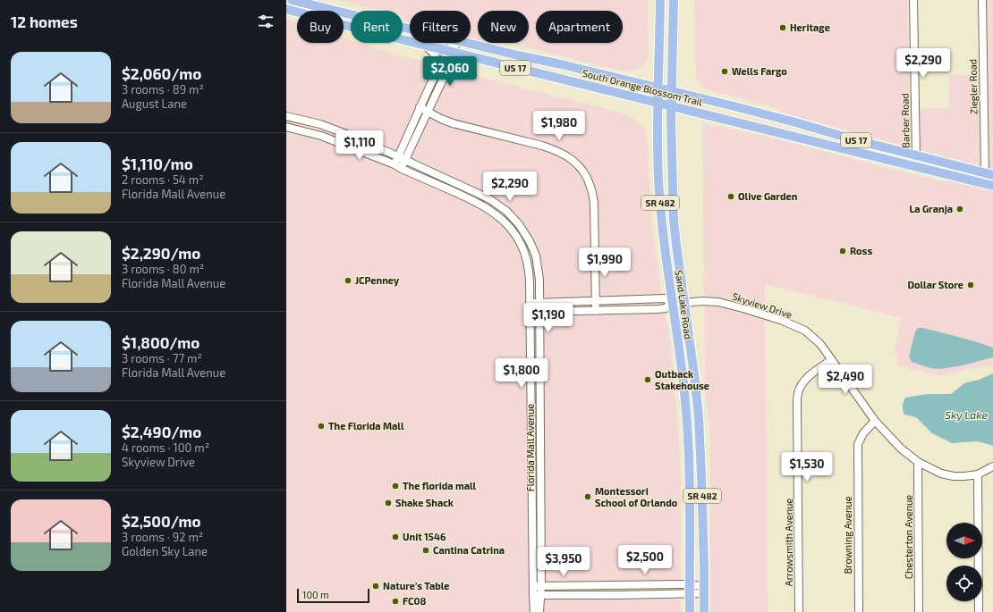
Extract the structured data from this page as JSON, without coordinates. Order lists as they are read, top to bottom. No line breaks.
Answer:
{"streets":{"main road":["US 17","South Orange Blossom Trail","SR 482","Sand Lake Road"],"street":["Ziegler Road","Barber Road","Skyview Drive","Florida Mall Avenue","Browning Avenue","Chesterton Avenue","Arrowsmith Avenue"]},"crossings":[["Ziegler Road","South Orange Blossom Trail"],["South Orange Blossom Trail","Barber Road"],["South Orange Blossom Trail","Sand Lake Road"],["Sand Lake Road","Skyview Drive"],["Skyview Drive","Browning Avenue"],["Skyview Drive","Chesterton Avenue"],["Skyview Drive","Arrowsmith Avenue"]],"water":["Sky Lake"],"places":["Heritage","Wells Fargo","Olive Garden","La Granja","Ross","JCPenney","Dollar Store","Outback Stakehouse","The Florida Mall","The florida mall","Montessori School of Orlando","Shake Shack","Unit 1546","Cantina Catrina","Nature's Table","FC08"],"scale_bar":"100 m","north":"right","page":{"heading":"12 homes","chip":["Buy","Rent","Filters","New","Apartment"],"list":[{"name":"$2,060/mo","note":"3 rooms · 89 m² · August Lane"},{"name":"$1,110/mo","note":"2 rooms · 54 m² · Florida Mall Avenue"},{"name":"$2,290/mo","note":"3 rooms · 80 m² · Florida Mall Avenue"},{"name":"$1,800/mo","note":"3 rooms · 77 m² · Florida Mall Avenue"},{"name":"$2,490/mo","note":"4 rooms · 100 m² · Skyview Drive"},{"name":"$2,500/mo","note":"3 rooms · 92 m² · Golden Sky Lane"}],"price":["$2,290","$2,060","$1,980","$1,110","$2,290","$1,990","$1,190","$1,800","$2,490","$1,530","$2,500","$3,950"],"scale":"100 m"}}
